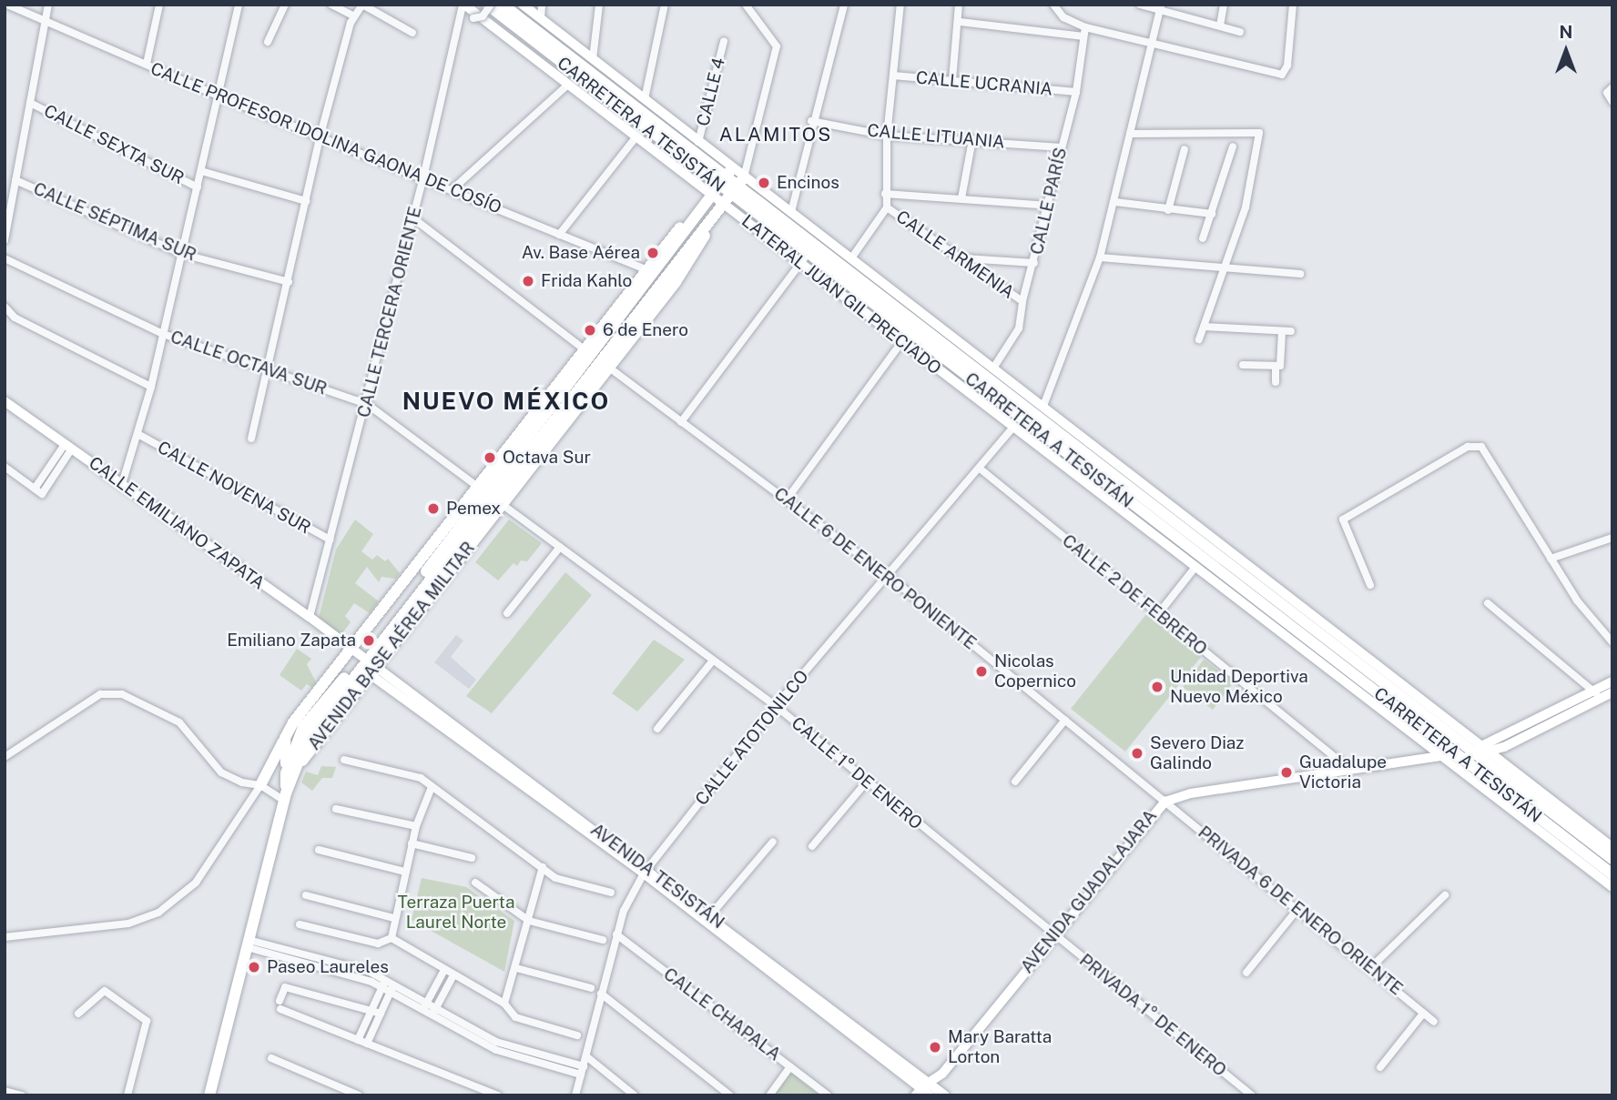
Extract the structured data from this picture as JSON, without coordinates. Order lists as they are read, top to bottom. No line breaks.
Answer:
{"streets":{"main road":["CARRETERA A TESISTÁN","LATERAL JUAN GIL PRECIADO","CALLE EMILIANO ZAPATA","AVENIDA BASE AÉREA MILITAR","AVENIDA TESISTÁN","AVENIDA GUADALAJARA"],"street":["CALLE UCRANIA","CALLE 4","CALLE LITUANIA","CALLE PROFESOR IDOLINA GAONA DE COSÍO","CALLE SEXTA SUR","CALLE PARÍS","CALLE SÉPTIMA SUR","CALLE ARMENIA","CALLE TERCERA ORIENTE","CALLE OCTAVA SUR","CALLE NOVENA SUR","CALLE 6 DE ENERO PONIENTE","CALLE 2 DE FEBRERO","CALLE ATOTONILCO","CALLE 1° DE ENERO","PRIVADA 6 DE ENERO ORIENTE","CALLE CHAPALA","PRIVADA 1° DE ENERO"]},"crossings":[["CALLE UCRANIA","CALLE PARÍS"],["CARRETERA A TESISTÁN","LATERAL JUAN GIL PRECIADO"],["CARRETERA A TESISTÁN","AVENIDA BASE AÉREA MILITAR"],["CARRETERA A TESISTÁN","AVENIDA GUADALAJARA"],["CALLE LITUANIA","CALLE PARÍS"],["CALLE PROFESOR IDOLINA GAONA DE COSÍO","CALLE TERCERA ORIENTE"],["CALLE PROFESOR IDOLINA GAONA DE COSÍO","AVENIDA BASE AÉREA MILITAR"],["CALLE PARÍS","CALLE ARMENIA"],["CALLE PARÍS","LATERAL JUAN GIL PRECIADO"],["LATERAL JUAN GIL PRECIADO","CALLE TERCERA ORIENTE"],["LATERAL JUAN GIL PRECIADO","AVENIDA BASE AÉREA MILITAR"],["LATERAL JUAN GIL PRECIADO","CALLE ATOTONILCO"],["LATERAL JUAN GIL PRECIADO","AVENIDA GUADALAJARA"],["CALLE TERCERA ORIENTE","CALLE OCTAVA SUR"],["CALLE TERCERA ORIENTE","CALLE NOVENA SUR"],["CALLE TERCERA ORIENTE","CALLE EMILIANO ZAPATA"],["CALLE OCTAVA SUR","AVENIDA BASE AÉREA MILITAR"],["CALLE EMILIANO ZAPATA","AVENIDA BASE AÉREA MILITAR"],["CALLE EMILIANO ZAPATA","AVENIDA TESISTÁN"],["CALLE 6 DE ENERO PONIENTE","AVENIDA BASE AÉREA MILITAR"],["CALLE 6 DE ENERO PONIENTE","CALLE ATOTONILCO"],["CALLE 6 DE ENERO PONIENTE","AVENIDA GUADALAJARA"],["CALLE 6 DE ENERO PONIENTE","PRIVADA 6 DE ENERO ORIENTE"],["CALLE 2 DE FEBRERO","CALLE ATOTONILCO"],["CALLE 2 DE FEBRERO","AVENIDA GUADALAJARA"],["AVENIDA BASE AÉREA MILITAR","CALLE 1° DE ENERO"],["AVENIDA BASE AÉREA MILITAR","AVENIDA TESISTÁN"],["CALLE ATOTONILCO","CALLE 1° DE ENERO"],["CALLE ATOTONILCO","AVENIDA TESISTÁN"],["CALLE ATOTONILCO","CALLE CHAPALA"],["CALLE 1° DE ENERO","AVENIDA GUADALAJARA"],["CALLE 1° DE ENERO","PRIVADA 1° DE ENERO"],["AVENIDA TESISTÁN","AVENIDA GUADALAJARA"],["AVENIDA GUADALAJARA","PRIVADA 6 DE ENERO ORIENTE"],["AVENIDA GUADALAJARA","PRIVADA 1° DE ENERO"]],"districts":["ALAMITOS","NUEVO MÉXICO"],"parks":["Terraza Puerta Laurel Norte"],"places":["Encinos","Av. Base Aérea","Frida Kahlo","6 de Enero","Octava Sur","Pemex","Emiliano Zapata","Nicolas Copernico","Unidad Deportiva Nuevo México","Severo Diaz Galindo","Guadalupe Victoria","Paseo Laureles","Mary Baratta Lorton"],"north":"top"}
